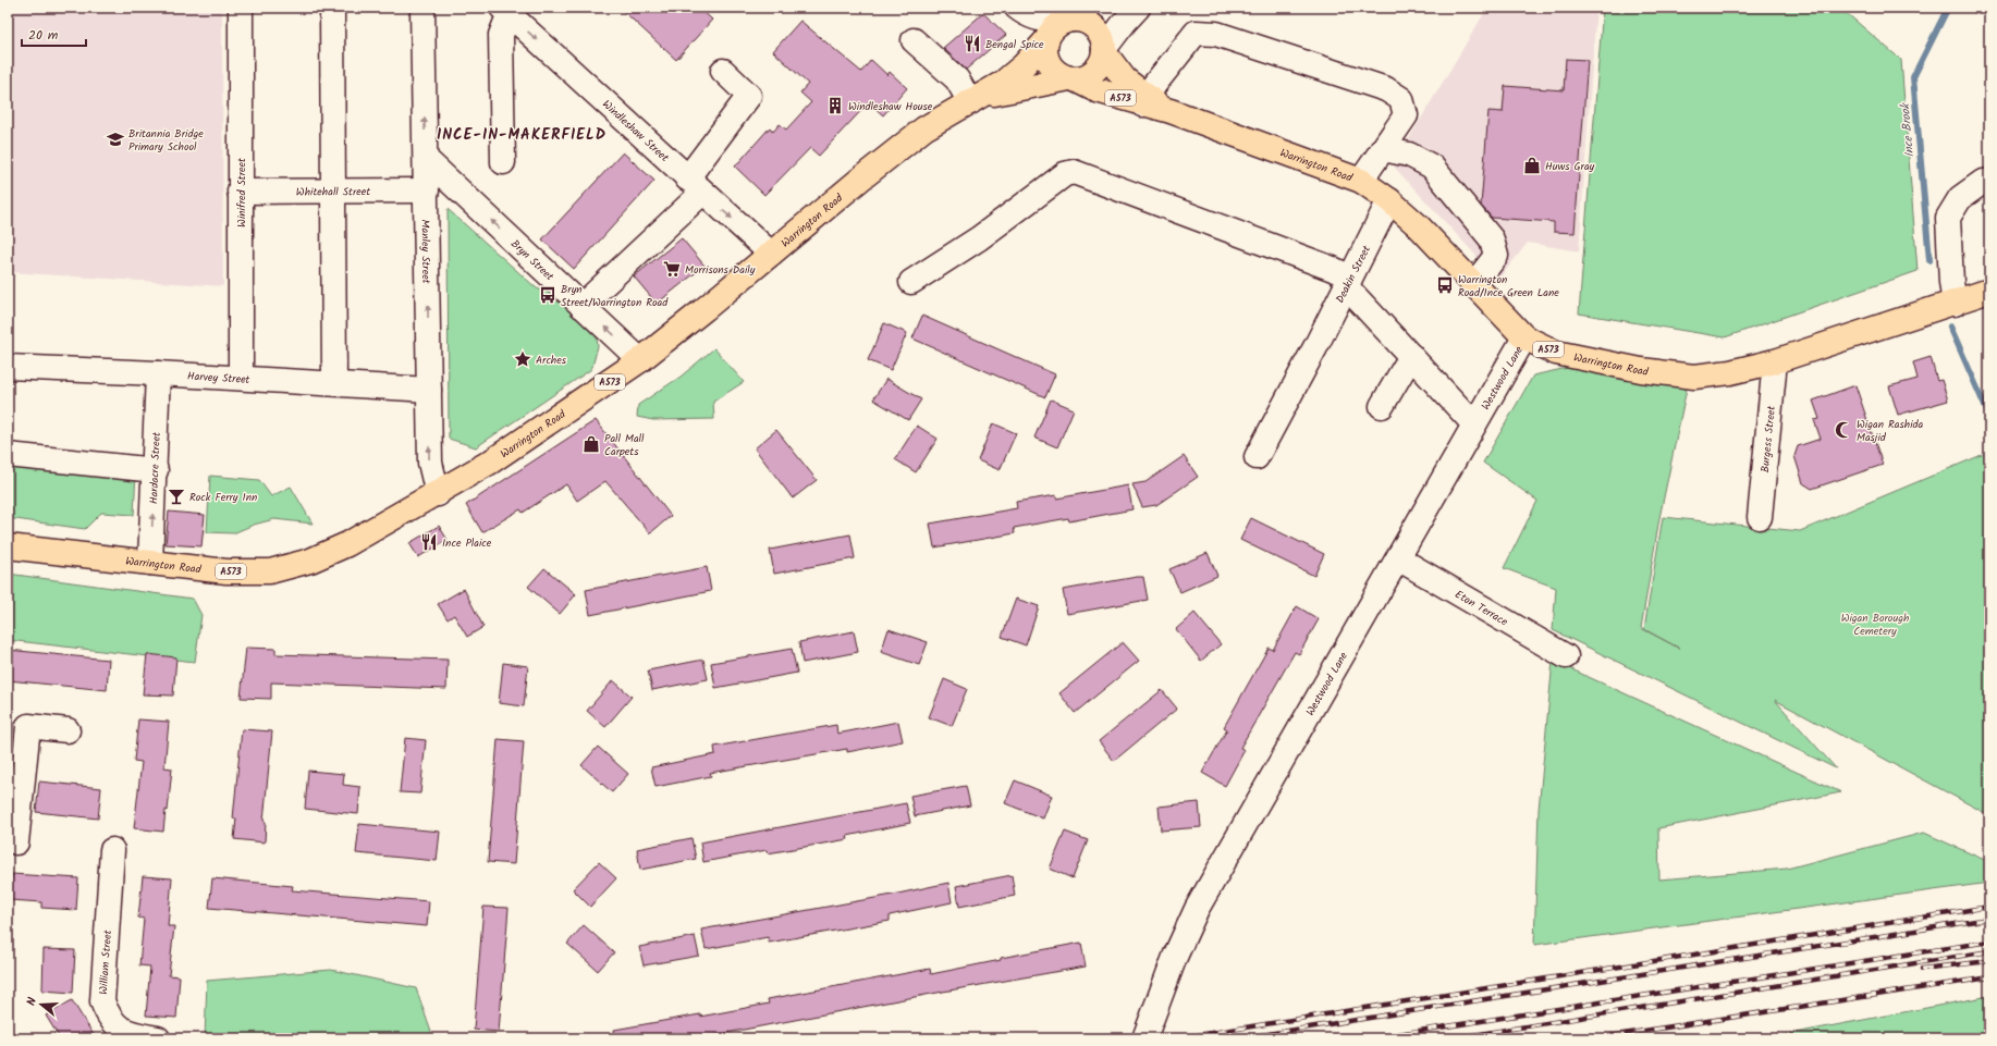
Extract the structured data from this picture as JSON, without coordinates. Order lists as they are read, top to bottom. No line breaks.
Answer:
{"streets":{"main road":["A573","Warrington Road"],"street":["Windleshaw Street","Whitehall Street","Winifred Street","Manley Street","Bryn Street","Deakin Street","Harvey Street","Westwood Lane","Burgess Street","Hardacre Street","Eton Terrace","William Street"]},"crossings":[["A573","Warrington Road"],["Windleshaw Street","Warrington Road"],["Warrington Road","Manley Street"],["Warrington Road","Bryn Street"],["Warrington Road","Deakin Street"],["Warrington Road","Westwood Lane"],["Warrington Road","Burgess Street"],["Warrington Road","Hardacre Street"],["Whitehall Street","Winifred Street"],["Whitehall Street","Manley Street"],["Winifred Street","Harvey Street"],["Manley Street","Bryn Street"],["Manley Street","Harvey Street"],["Harvey Street","Hardacre Street"],["Westwood Lane","Eton Terrace"]],"one_way":["Windleshaw Street","Bryn Street","Hardacre Street"],"districts":["INCE-IN-MAKERFIELD"],"water":["Ince Brook"],"parks":["Wigan Borough Cemetery"],"places":{"restaurant":["Bengal Spice","Ince Plaice"],"building":["Windleshaw House"],"school or university":["Britannia Bridge Primary School"],"shop":["Huws Gray","Pall Mall Carpets"],"supermarket":["Morrisons Daily"],"bus stop":["Warrington Road/Ince Green Lane","Bryn Street/Warrington Road"],"place":["Arches"],"mosque":["Wigan Rashida Masjid"],"bar":["Rock Ferry Inn"]},"scale_bar":"20 m","north":"left"}
